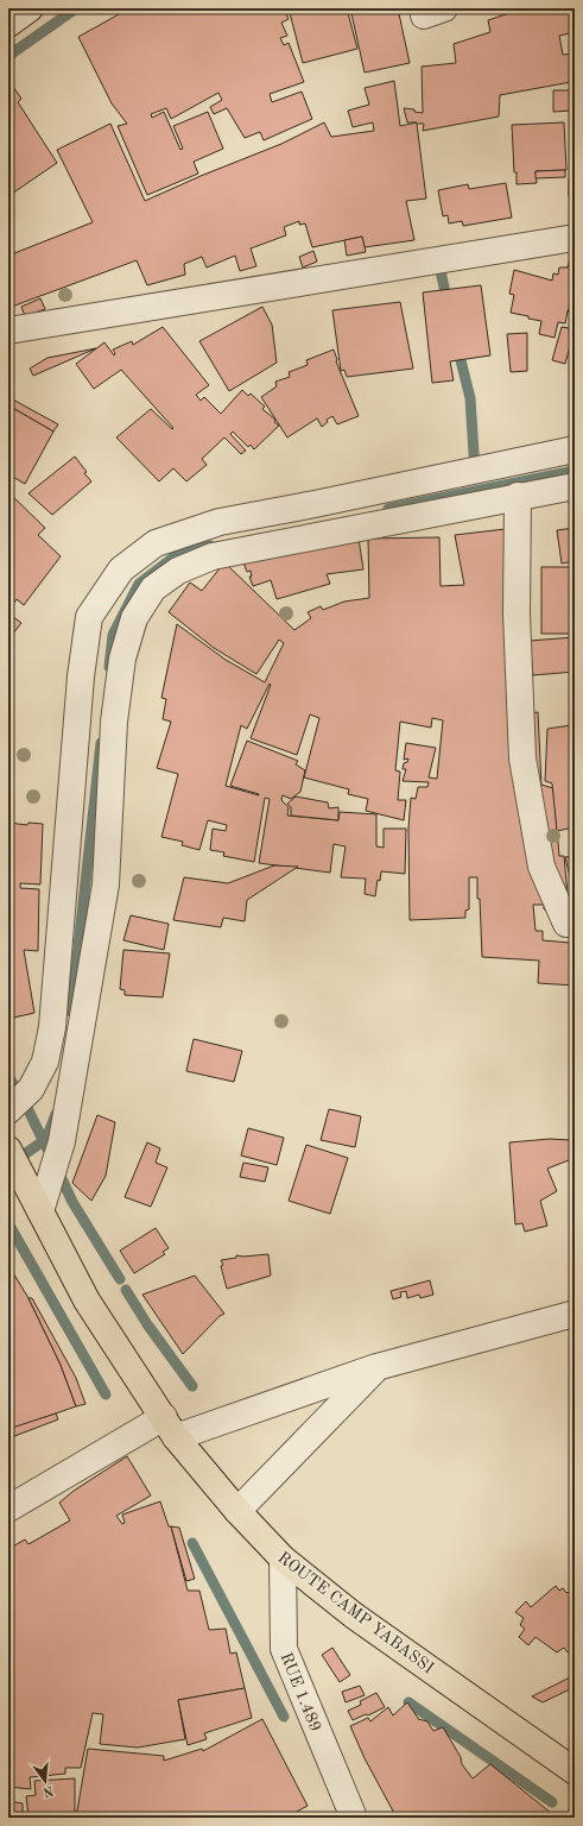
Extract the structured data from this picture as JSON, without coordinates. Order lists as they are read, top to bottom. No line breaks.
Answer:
{"streets":{"main road":["ROUTE CAMP YABASSI"],"street":["RUE 1.489"]},"crossings":[["ROUTE CAMP YABASSI","RUE 1.489"]],"north":"bottom"}
